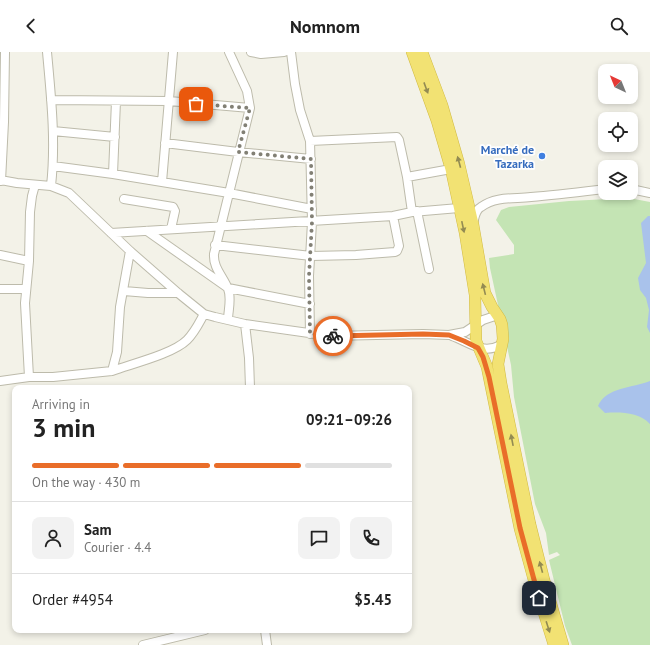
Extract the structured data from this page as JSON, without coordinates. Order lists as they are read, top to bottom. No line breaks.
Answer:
{"places":["Marché de Tazarka"],"north":"top left","page":{"header":"Nomnom","heading":["3 min","Arriving in","09:21–09:26"],"panel":["Sam","Courier · 4.4","Order #4954","$5.45"],"bar":"On the way · 430 m"}}
